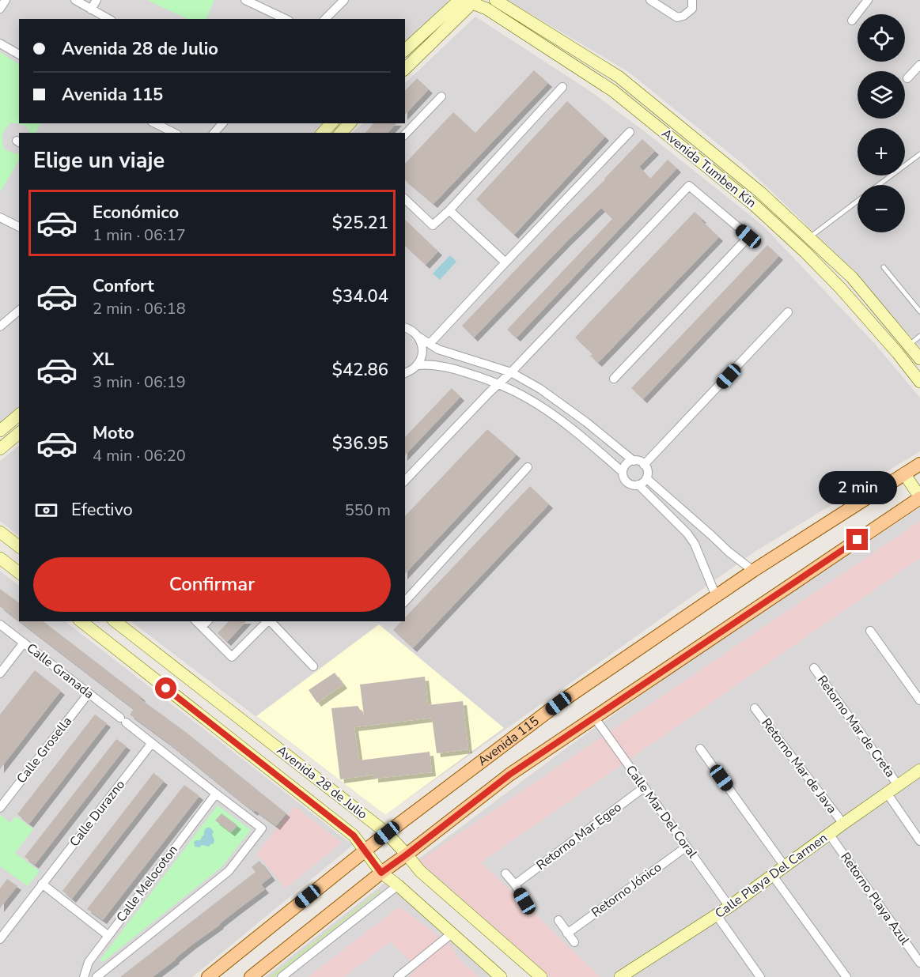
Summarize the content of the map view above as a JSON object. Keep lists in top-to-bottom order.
{
  "streets": {
    "main road": ["Avenida 115"],
    "street": [
      "Avenida Tumben Kin",
      "Calle Granada",
      "Retorno Mar de Creta",
      "Calle Grosella",
      "Retorno Mar de Java",
      "Avenida 28 de Julio",
      "Calle Mar Del Coral",
      "Calle Durazno",
      "Retorno Mar Egeo",
      "Calle Playa Del Carmen",
      "Calle Melocoton",
      "Retorno Jónico",
      "Retorno Playa Azul"
    ]
  },
  "crossings": [
    ["Calle Granada", "Calle Grosella"],
    ["Calle Granada", "Calle Durazno"],
    ["Retorno Mar de Creta", "Calle Playa Del Carmen"],
    ["Avenida 115", "Avenida 28 de Julio"],
    ["Retorno Mar de Java", "Calle Playa Del Carmen"],
    ["Calle Mar Del Coral", "Retorno Mar Egeo"],
    ["Calle Mar Del Coral", "Calle Playa Del Carmen"],
    ["Calle Mar Del Coral", "Retorno Jónico"],
    ["Calle Playa Del Carmen", "Retorno Playa Azul"]
  ],
  "page": {
    "map_buttons": ["+", "−"],
    "banner": ["Avenida 28 de Julio", "Avenida 115"],
    "heading": "Elige un viaje",
    "list": [
      {
        "name": "Económico",
        "note": "1 min · 06:17",
        "value": "$25.21"
      },
      {
        "name": "Confort",
        "note": "2 min · 06:18",
        "value": "$34.04"
      },
      {
        "name": "XL",
        "note": "3 min · 06:19",
        "value": "$42.86"
      },
      {
        "name": "Moto",
        "note": "4 min · 06:20",
        "value": "$36.95"
      }
    ],
    "bubble": "2 min",
    "pay": ["Efectivo", "550 m"],
    "buttons": "Confirmar"
  }
}
